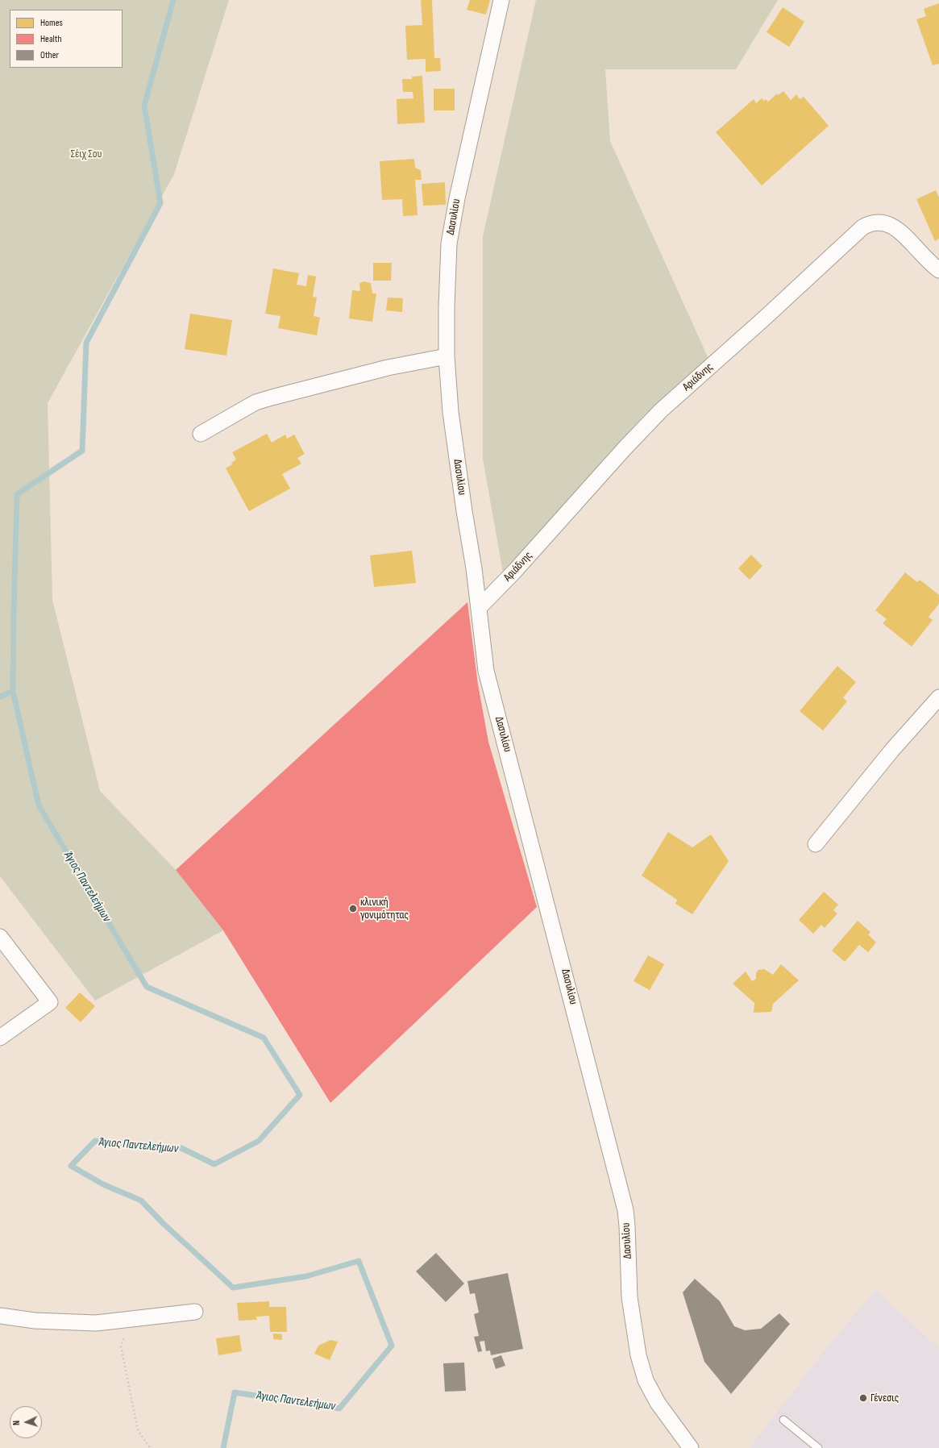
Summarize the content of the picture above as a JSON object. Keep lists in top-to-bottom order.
{
  "streets": {
    "street": ["Δασυλίου", "Αριάδνης"]
  },
  "crossings": [
    ["Δασυλίου", "Αριάδνης"]
  ],
  "water": ["Άγιος Παντελεήμων"],
  "parks": ["Σέιχ Σου"],
  "places": ["κλινική γονιμότητας", "Γένεσις"],
  "legend": ["Homes", "Health", "Other"],
  "north": "left"
}
